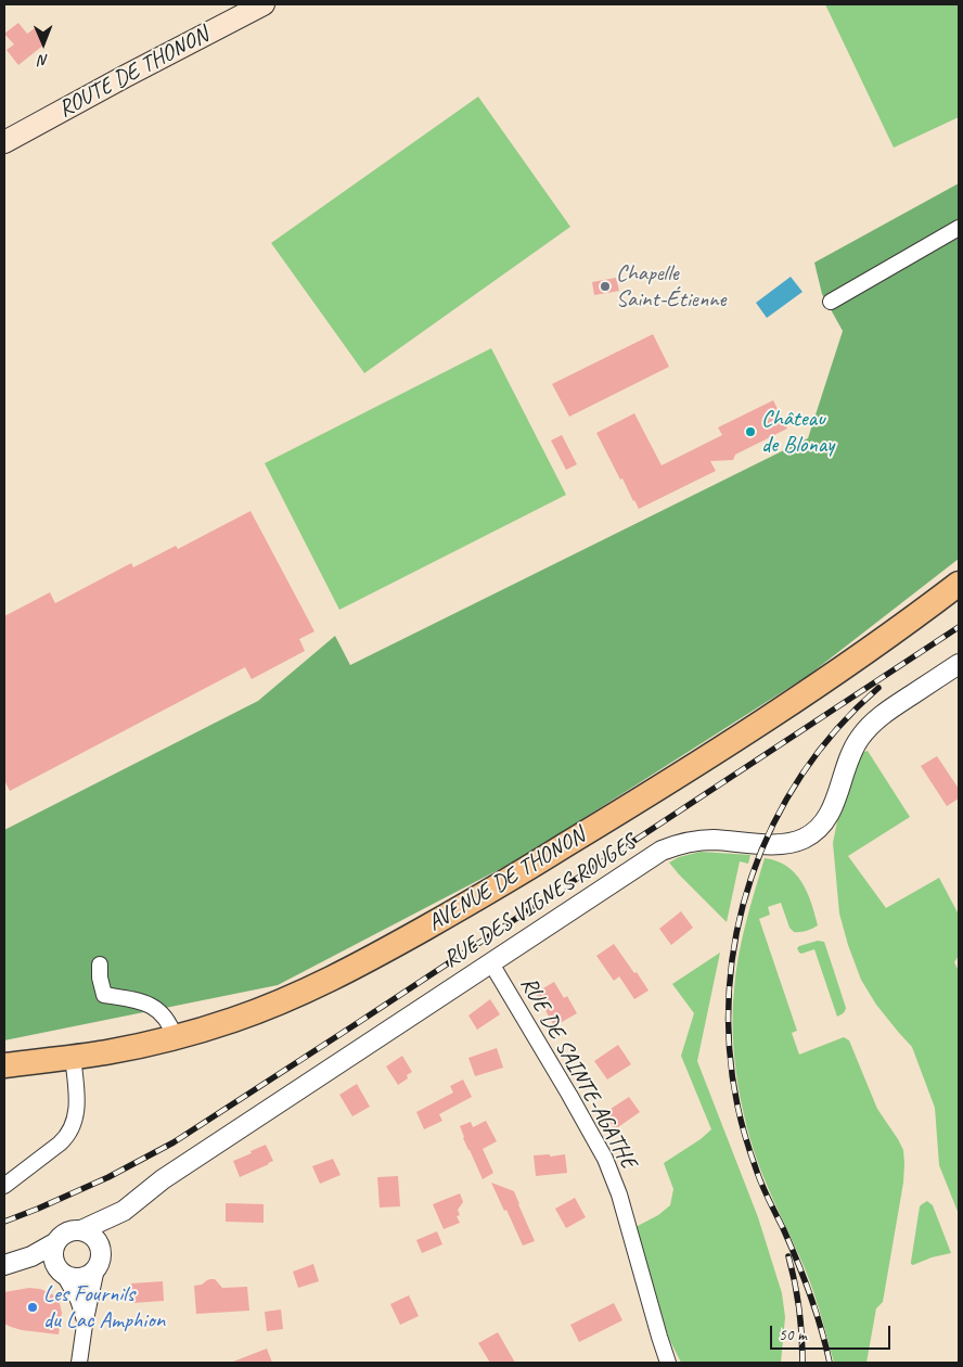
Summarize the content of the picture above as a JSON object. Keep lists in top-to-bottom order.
{
  "streets": {
    "main road": ["ROUTE DE THONON", "AVENUE DE THONON"],
    "street": ["RUE DES VIGNES ROUGES", "RUE DE SAINTE-AGATHE"]
  },
  "crossings": [
    ["RUE DES VIGNES ROUGES", "RUE DE SAINTE-AGATHE"]
  ],
  "places": ["Chapelle Saint-Étienne", "Château de Blonay", "Les Fournils du Lac Amphion"],
  "scale_bar": "50 m",
  "north": "bottom"
}
